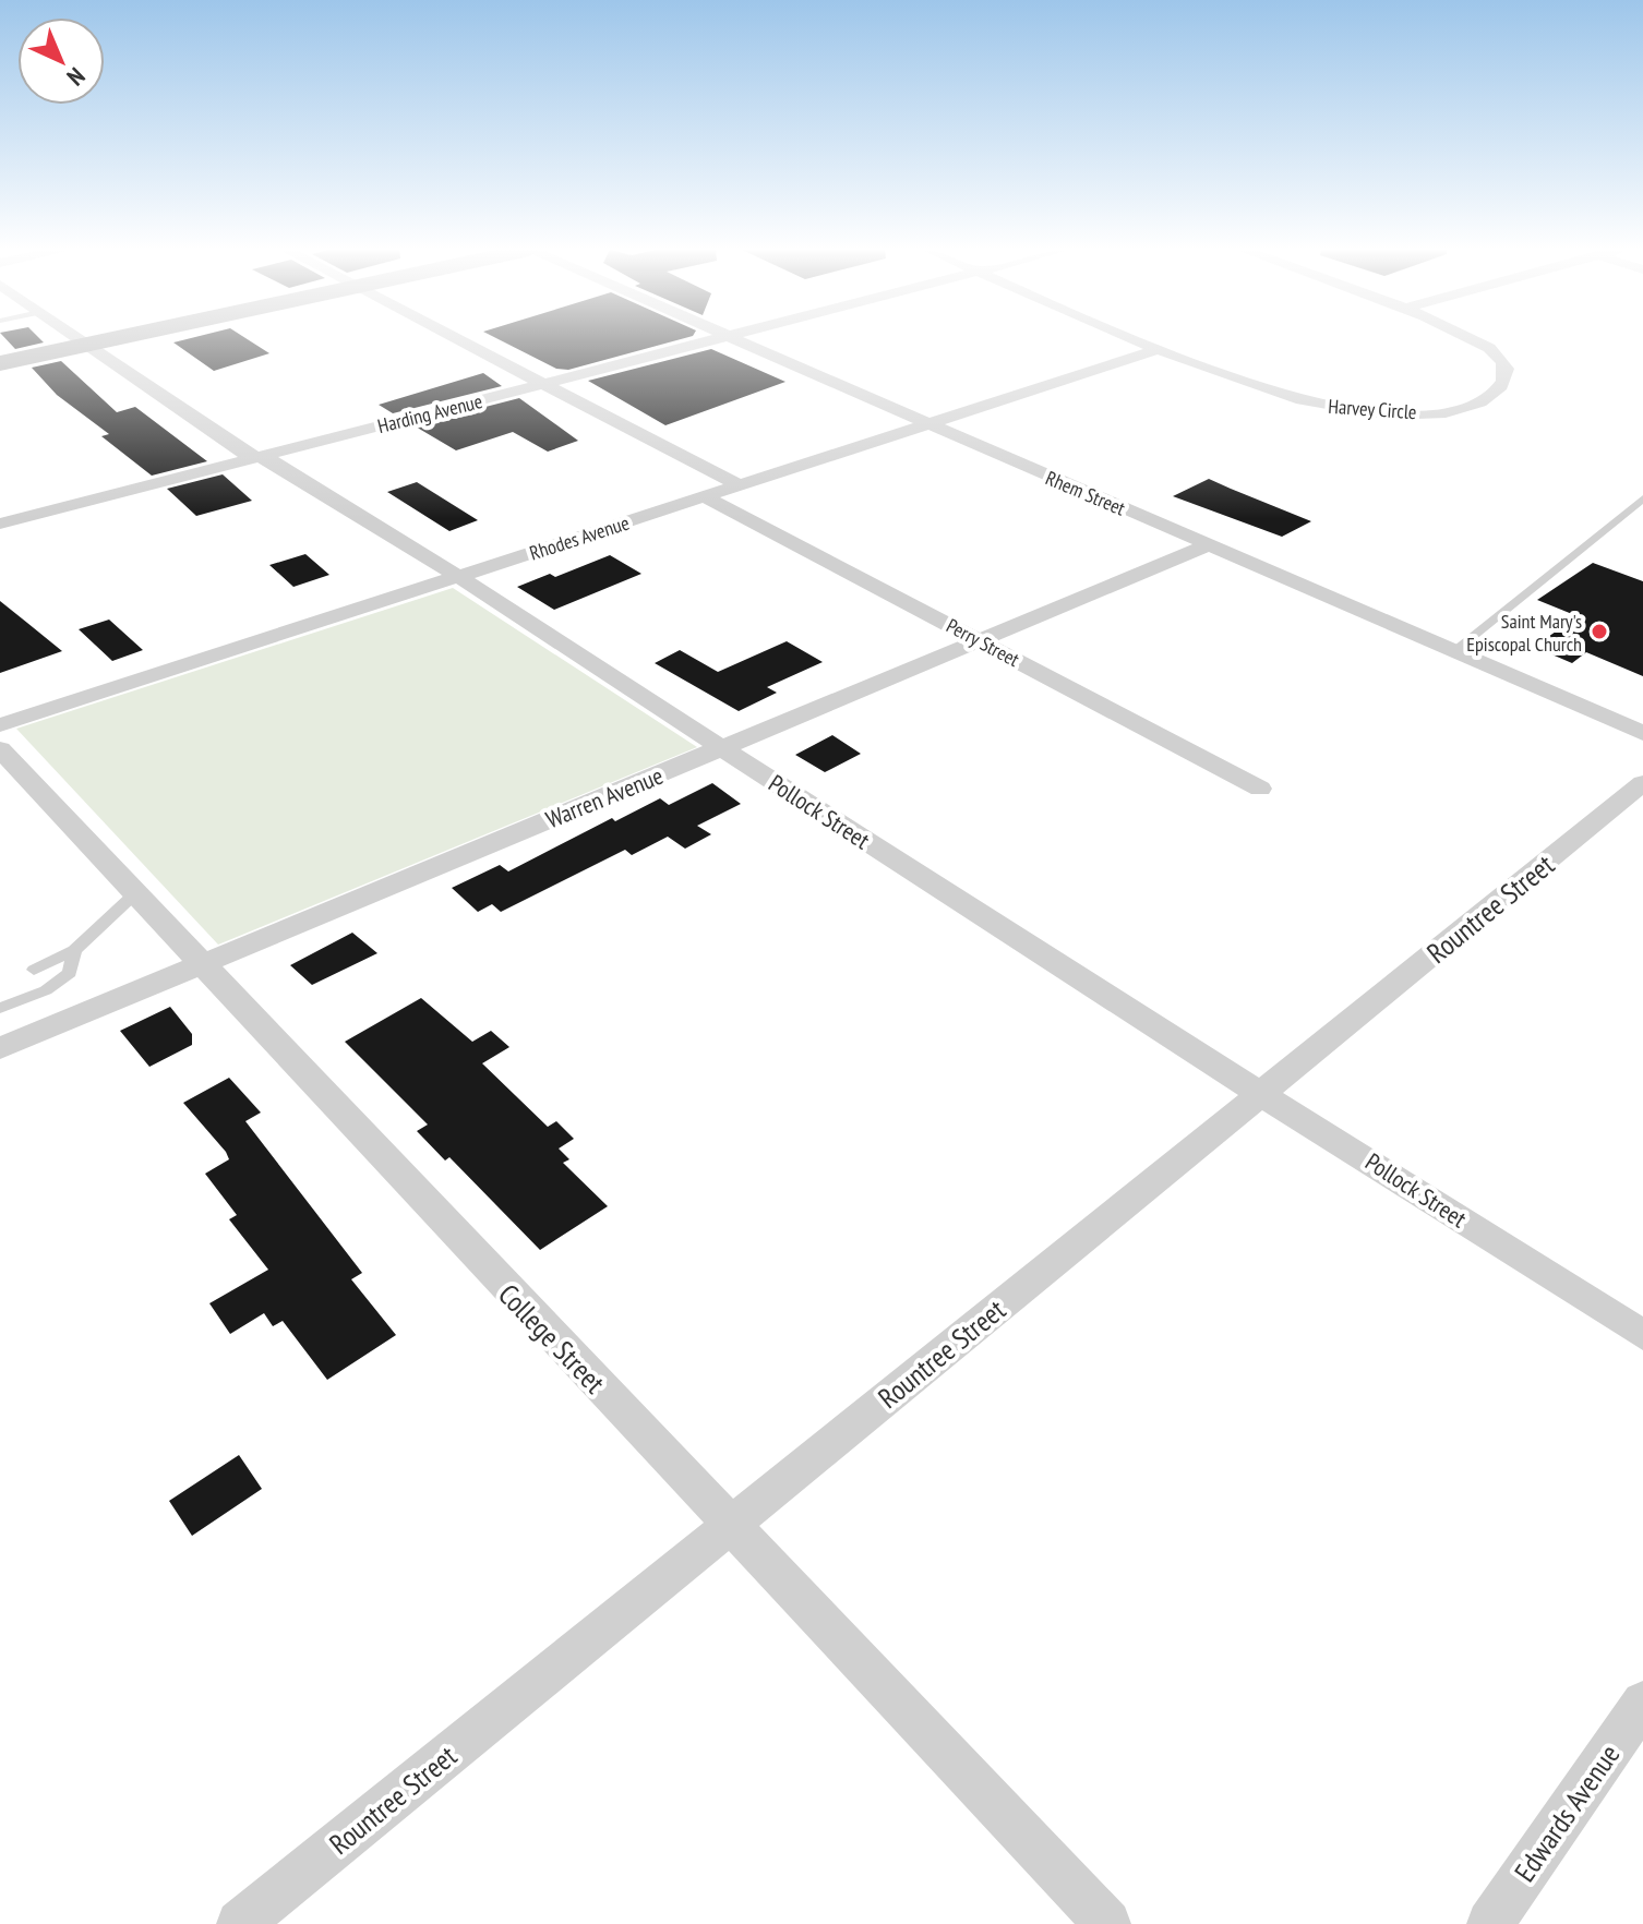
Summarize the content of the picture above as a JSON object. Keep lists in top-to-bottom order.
{
  "streets": {
    "street": [
      "Harvey Circle",
      "Harding Avenue",
      "Rhem Street",
      "Rhodes Avenue",
      "Perry Street",
      "Warren Avenue",
      "Pollock Street",
      "Rountree Street",
      "College Street",
      "Edwards Avenue"
    ]
  },
  "crossings": [
    ["Harvey Circle", "Rhodes Avenue"],
    ["Harding Avenue", "Pollock Street"],
    ["Rhem Street", "Rhodes Avenue"],
    ["Rhem Street", "Warren Avenue"],
    ["Rhodes Avenue", "Perry Street"],
    ["Rhodes Avenue", "Pollock Street"],
    ["Perry Street", "Warren Avenue"],
    ["Warren Avenue", "Pollock Street"],
    ["Warren Avenue", "College Street"],
    ["Pollock Street", "Rountree Street"],
    ["Rountree Street", "College Street"]
  ],
  "places": ["Saint Mary's Episcopal Church"],
  "north": "bottom right"
}
